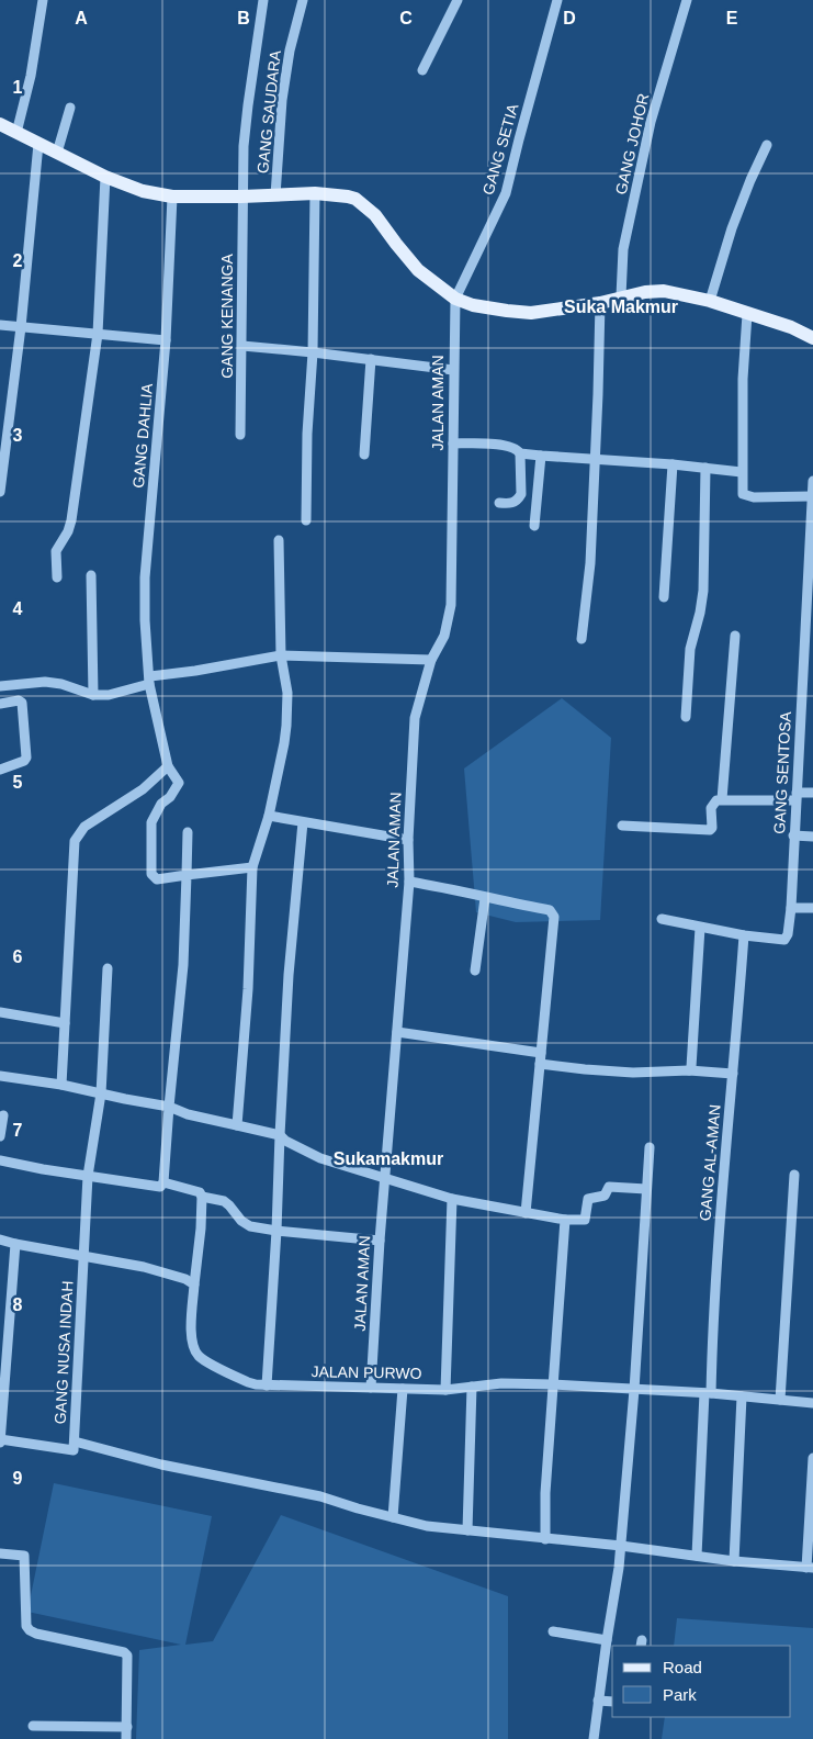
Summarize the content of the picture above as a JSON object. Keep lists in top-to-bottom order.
{
  "streets": {
    "street": [
      "GANG SAUDARA",
      "GANG JOHOR",
      "GANG SETIA",
      "GANG KENANGA",
      "JALAN AMAN",
      "GANG DAHLIA",
      "GANG SENTOSA",
      "GANG AL-AMAN",
      "GANG NUSA INDAH",
      "JALAN PURWO"
    ]
  },
  "crossings": [
    ["GANG SETIA", "JALAN AMAN"],
    ["JALAN AMAN", "JALAN PURWO"],
    ["GANG SENTOSA", "GANG AL-AMAN"],
    ["GANG AL-AMAN", "JALAN PURWO"]
  ],
  "districts": ["Suka Makmur", "Sukamakmur"],
  "legend": ["Road", "Park"],
  "grid": {
    "columns": [
      "A",
      "B",
      "C",
      "D",
      "E"
    ],
    "rows": [
      "1",
      "2",
      "3",
      "4",
      "5",
      "6",
      "7",
      "8",
      "9"
    ]
  }
}
